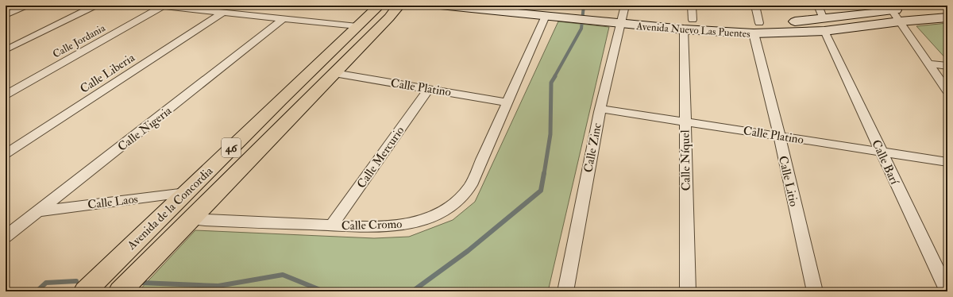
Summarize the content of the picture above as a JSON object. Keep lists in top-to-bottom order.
{
  "streets": {
    "main road": ["46", "Avenida de la Concordia"],
    "street": [
      "Avenida Nuevo Las Puentes",
      "Calle Jordania",
      "Calle Liberia",
      "Calle Platino",
      "Calle Nigeria",
      "Calle Zinc",
      "Calle Mercurio",
      "Calle Níquel",
      "Calle Barí",
      "Calle Litio",
      "Calle Laos",
      "Calle Cromo"
    ]
  },
  "crossings": [
    ["Avenida Nuevo Las Puentes", "Calle Zinc"],
    ["Avenida Nuevo Las Puentes", "Calle Níquel"],
    ["Avenida Nuevo Las Puentes", "Calle Barí"],
    ["Avenida Nuevo Las Puentes", "Calle Litio"],
    ["Avenida Nuevo Las Puentes", "Calle Cromo"],
    ["Calle Platino", "Calle Zinc"],
    ["Calle Platino", "Calle Mercurio"],
    ["Calle Platino", "Calle Níquel"],
    ["Calle Platino", "Calle Barí"],
    ["Calle Platino", "Calle Litio"],
    ["Calle Platino", "Avenida de la Concordia"],
    ["Calle Platino", "Calle Cromo"],
    ["Calle Nigeria", "Calle Laos"],
    ["Calle Mercurio", "Calle Cromo"],
    ["Calle Laos", "Avenida de la Concordia"],
    ["Avenida de la Concordia", "Calle Cromo"]
  ]
}
